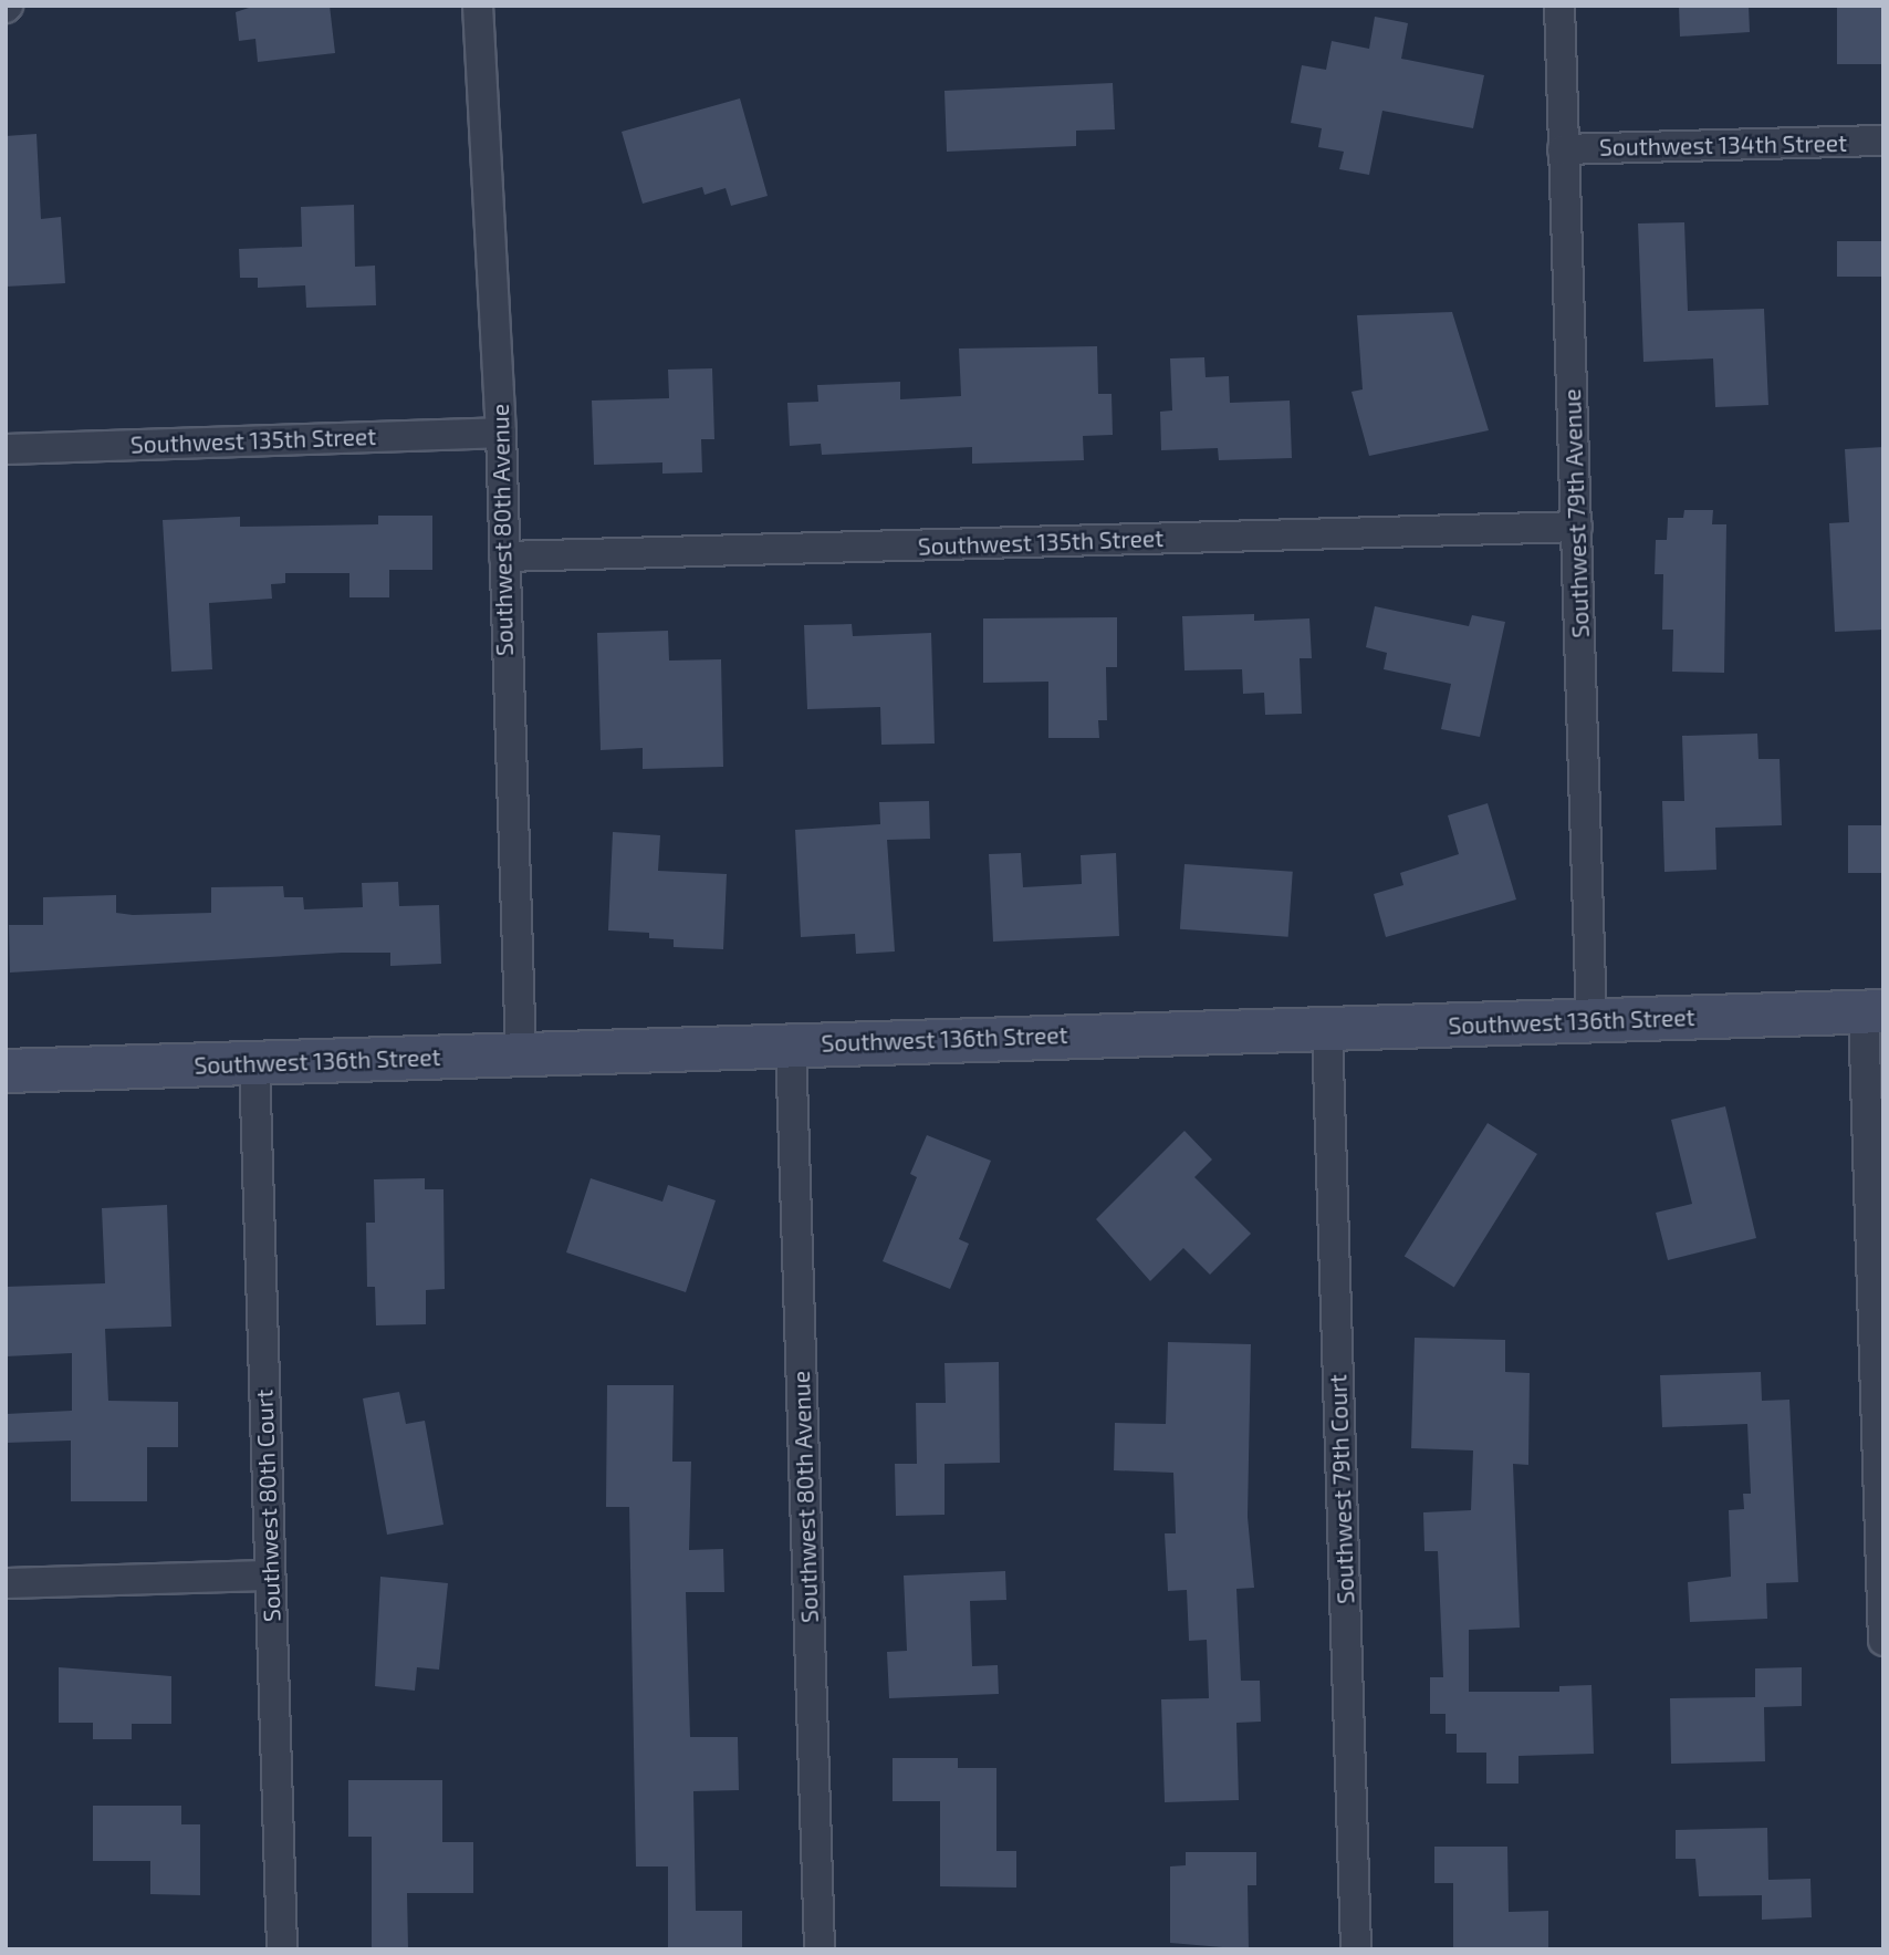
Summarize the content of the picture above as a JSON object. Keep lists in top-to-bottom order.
{
  "streets": {
    "street": [
      "Southwest 134th Street",
      "Southwest 135th Street",
      "Southwest 79th Avenue",
      "Southwest 80th Avenue",
      "Southwest 136th Street",
      "Southwest 79th Court",
      "Southwest 80th Court"
    ]
  },
  "crossings": [
    ["Southwest 134th Street", "Southwest 79th Avenue"],
    ["Southwest 135th Street", "Southwest 79th Avenue"],
    ["Southwest 135th Street", "Southwest 80th Avenue"],
    ["Southwest 79th Avenue", "Southwest 136th Street"],
    ["Southwest 80th Avenue", "Southwest 136th Street"],
    ["Southwest 136th Street", "Southwest 79th Court"],
    ["Southwest 136th Street", "Southwest 80th Court"]
  ]
}
